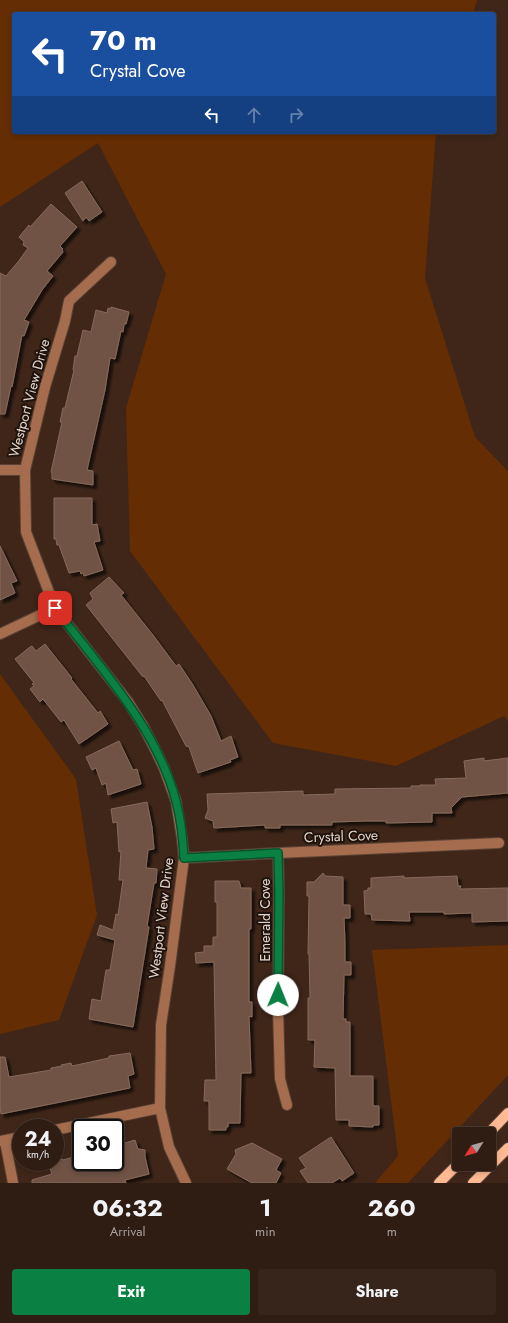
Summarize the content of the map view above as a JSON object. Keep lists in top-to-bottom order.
{
  "streets": {
    "street": ["Westport View Drive", "Crystal Cove", "Emerald Cove"]
  },
  "crossings": [
    ["Westport View Drive", "Crystal Cove"],
    ["Crystal Cove", "Emerald Cove"]
  ],
  "north": "bottom left",
  "page": {
    "turn": ["70 m", "Crystal Cove"],
    "speed": "24 km/h",
    "limit": "30",
    "eta": [
      "06:32",
      "Arrival",
      "1",
      "min",
      "260",
      "m"
    ],
    "buttons": ["Exit", "Share"]
  }
}
